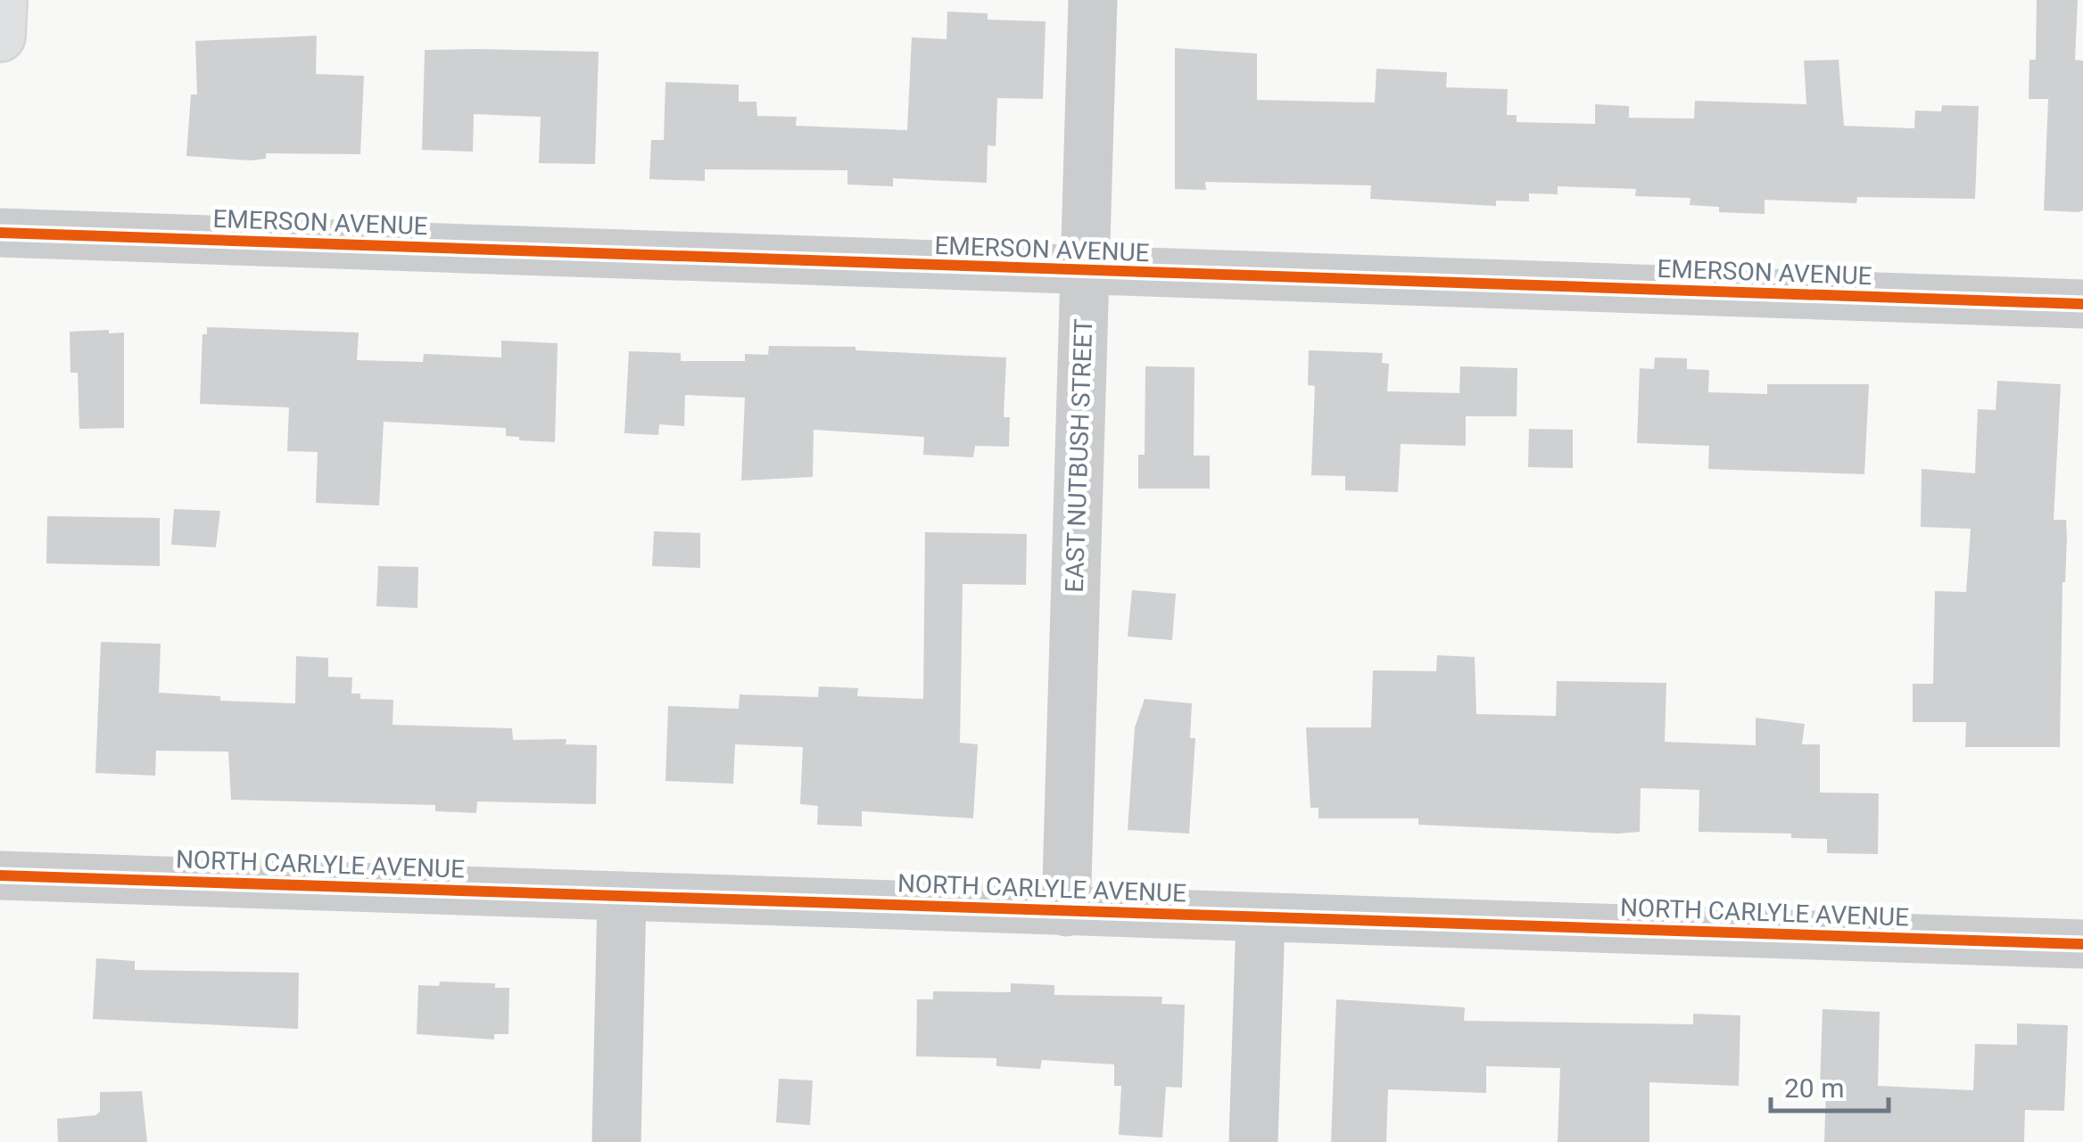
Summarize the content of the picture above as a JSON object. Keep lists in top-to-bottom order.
{
  "streets": {
    "street": ["EMERSON AVENUE", "EAST NUTBUSH STREET", "NORTH CARLYLE AVENUE"]
  },
  "crossings": [
    ["EMERSON AVENUE", "EAST NUTBUSH STREET"],
    ["EAST NUTBUSH STREET", "NORTH CARLYLE AVENUE"]
  ],
  "scale_bar": "20 m"
}
